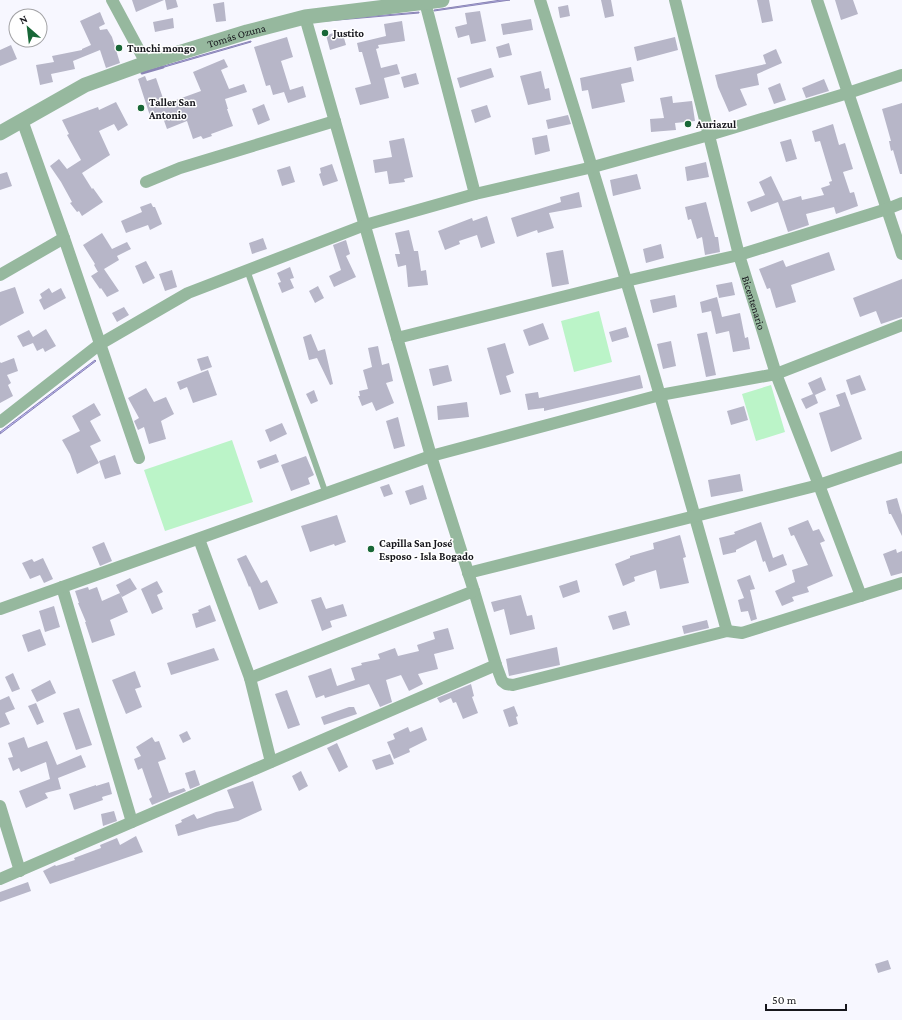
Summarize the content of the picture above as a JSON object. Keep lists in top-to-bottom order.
{
  "streets": {
    "street": ["Tomás Ozuna", "Bicentenario"]
  },
  "places": [
    "Justito",
    "Tunchi mongo",
    "Taller San Antonio",
    "Auriazul",
    "Capilla San José Esposo - Isla Bogado"
  ],
  "scale_bar": "50 m",
  "north": "top left"
}
